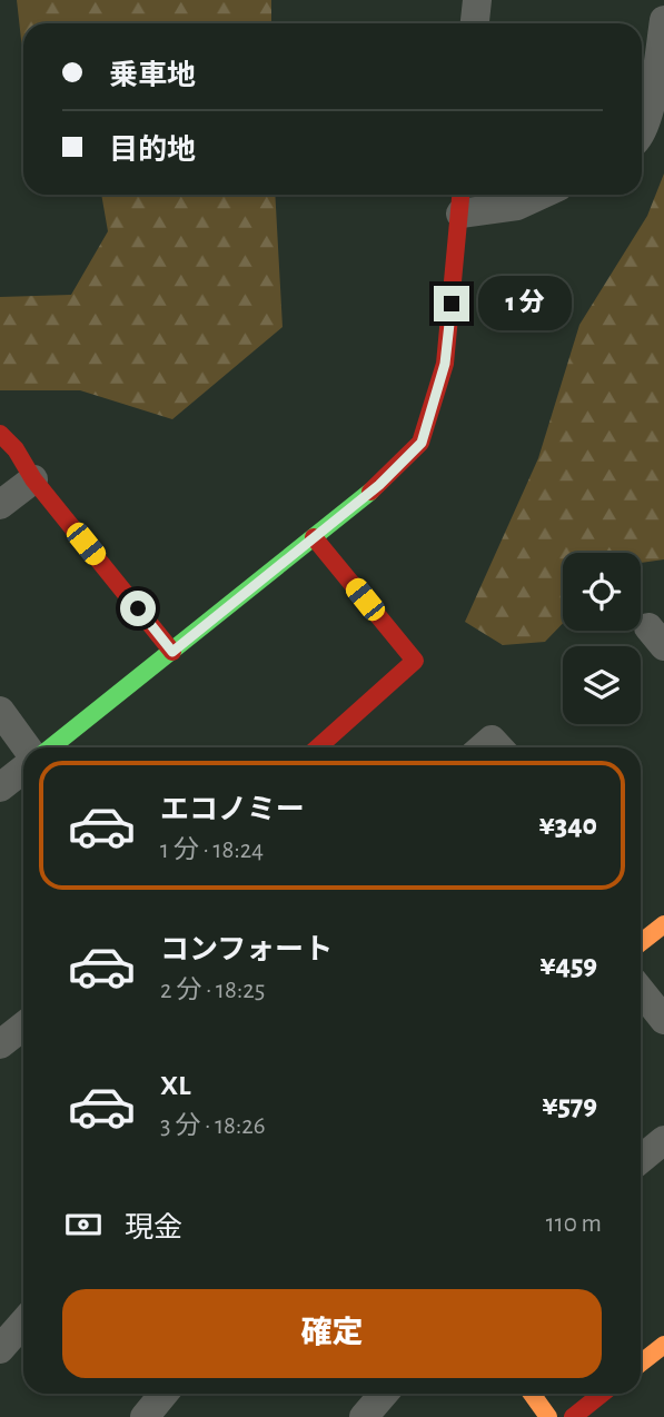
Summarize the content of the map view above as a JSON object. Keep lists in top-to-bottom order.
{
  "page": {
    "banner": ["乗車地", "目的地"],
    "bubble": "1 分",
    "list": [
      {
        "name": "エコノミー",
        "note": "1 分 · 18:24",
        "value": "¥340"
      },
      {
        "name": "コンフォート",
        "note": "2 分 · 18:25",
        "value": "¥459"
      },
      {
        "name": "XL",
        "note": "3 分 · 18:26",
        "value": "¥579"
      }
    ],
    "pay": ["現金", "110 m"],
    "buttons": "確定"
  }
}
